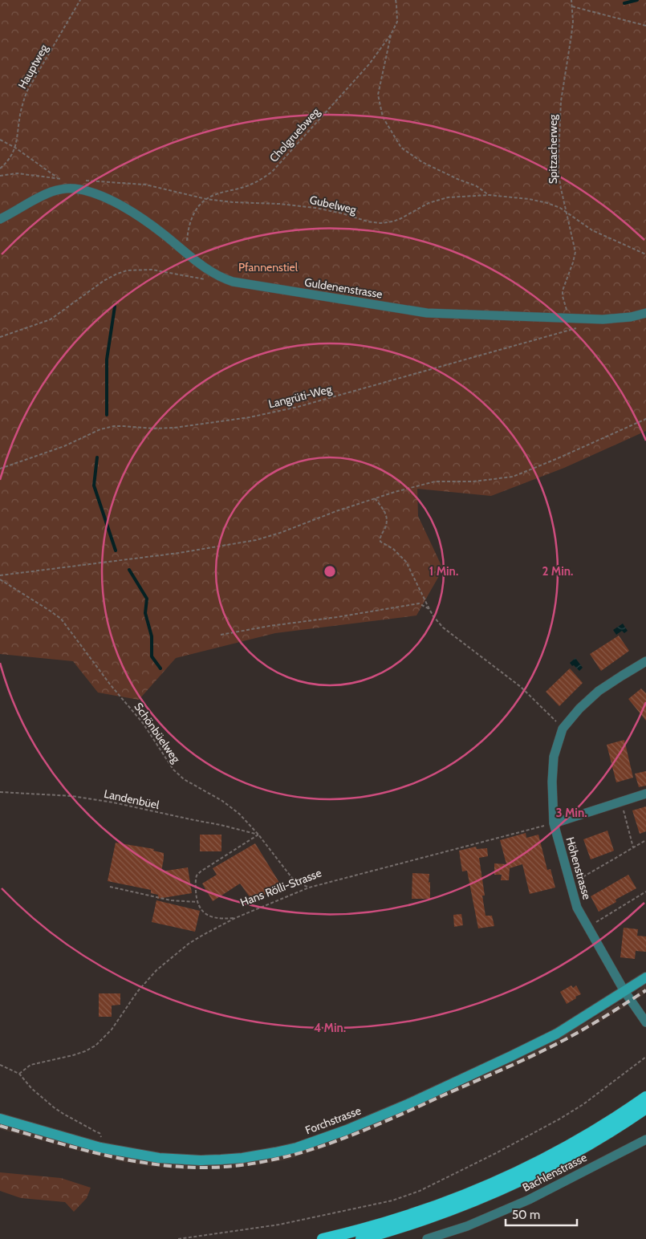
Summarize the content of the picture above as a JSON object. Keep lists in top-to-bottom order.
{
  "streets": {
    "main road": ["Forchstrasse"],
    "street": ["Guldenenstrasse", "Höhenstrasse", "Bachlenstrasse"],
    "path": [
      "Hauptweg",
      "Cholgruebweg",
      "Spitzacherweg",
      "Gubelweg",
      "Langrüti-Weg",
      "Schönbüelweg",
      "Landenbüel",
      "Hans Rölli-Strasse"
    ]
  },
  "crossings": [
    ["Cholgruebweg", "Gubelweg"],
    ["Spitzacherweg", "Gubelweg"],
    ["Spitzacherweg", "Guldenenstrasse"],
    ["Schönbüelweg", "Landenbüel"],
    ["Schönbüelweg", "Hans Rölli-Strasse"],
    ["Höhenstrasse", "Hans Rölli-Strasse"],
    ["Höhenstrasse", "Forchstrasse"]
  ],
  "parks": ["Pfannenstiel"],
  "scale_bar": "50 m",
  "rings": [
    "1 Min.",
    "2 Min.",
    "3 Min.",
    "4 Min."
  ]
}
